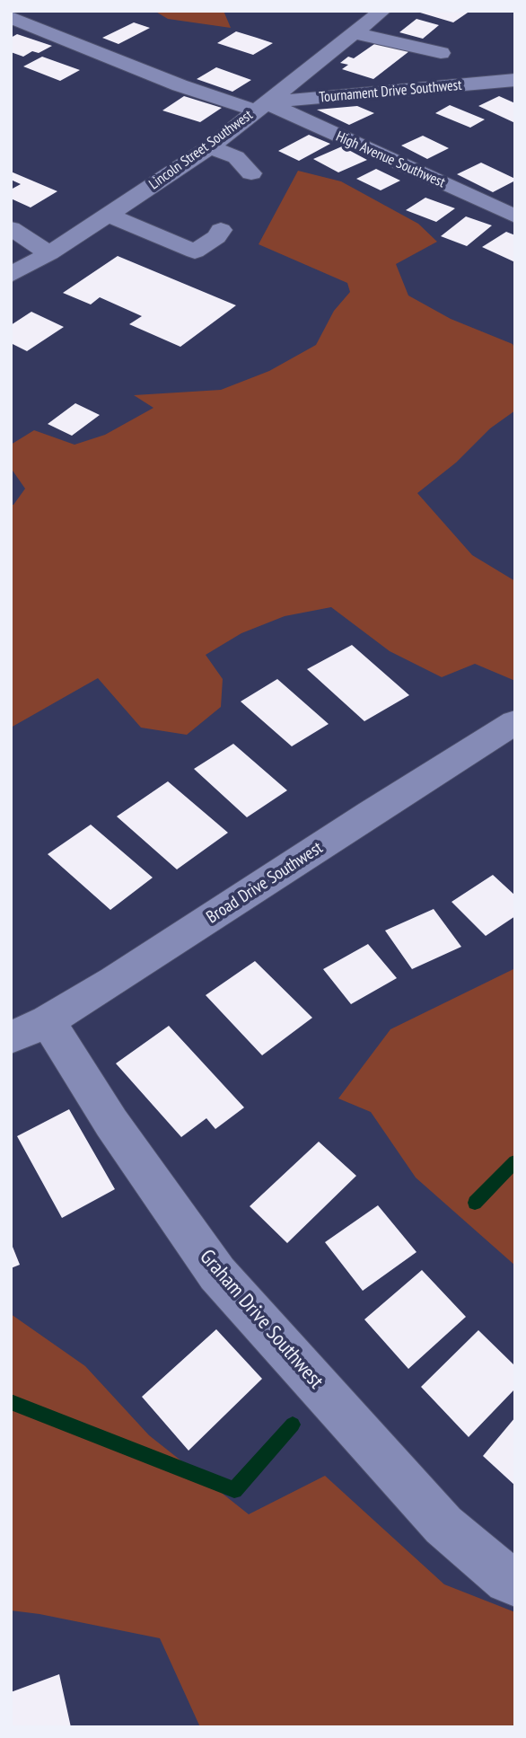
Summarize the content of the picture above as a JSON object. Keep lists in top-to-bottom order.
{
  "streets": {
    "street": [
      "Tournament Drive Southwest",
      "Lincoln Street Southwest",
      "High Avenue Southwest",
      "Broad Drive Southwest",
      "Graham Drive Southwest"
    ]
  },
  "crossings": [
    ["Tournament Drive Southwest", "Lincoln Street Southwest"],
    ["Tournament Drive Southwest", "High Avenue Southwest"],
    ["Lincoln Street Southwest", "High Avenue Southwest"],
    ["Broad Drive Southwest", "Graham Drive Southwest"]
  ]
}
